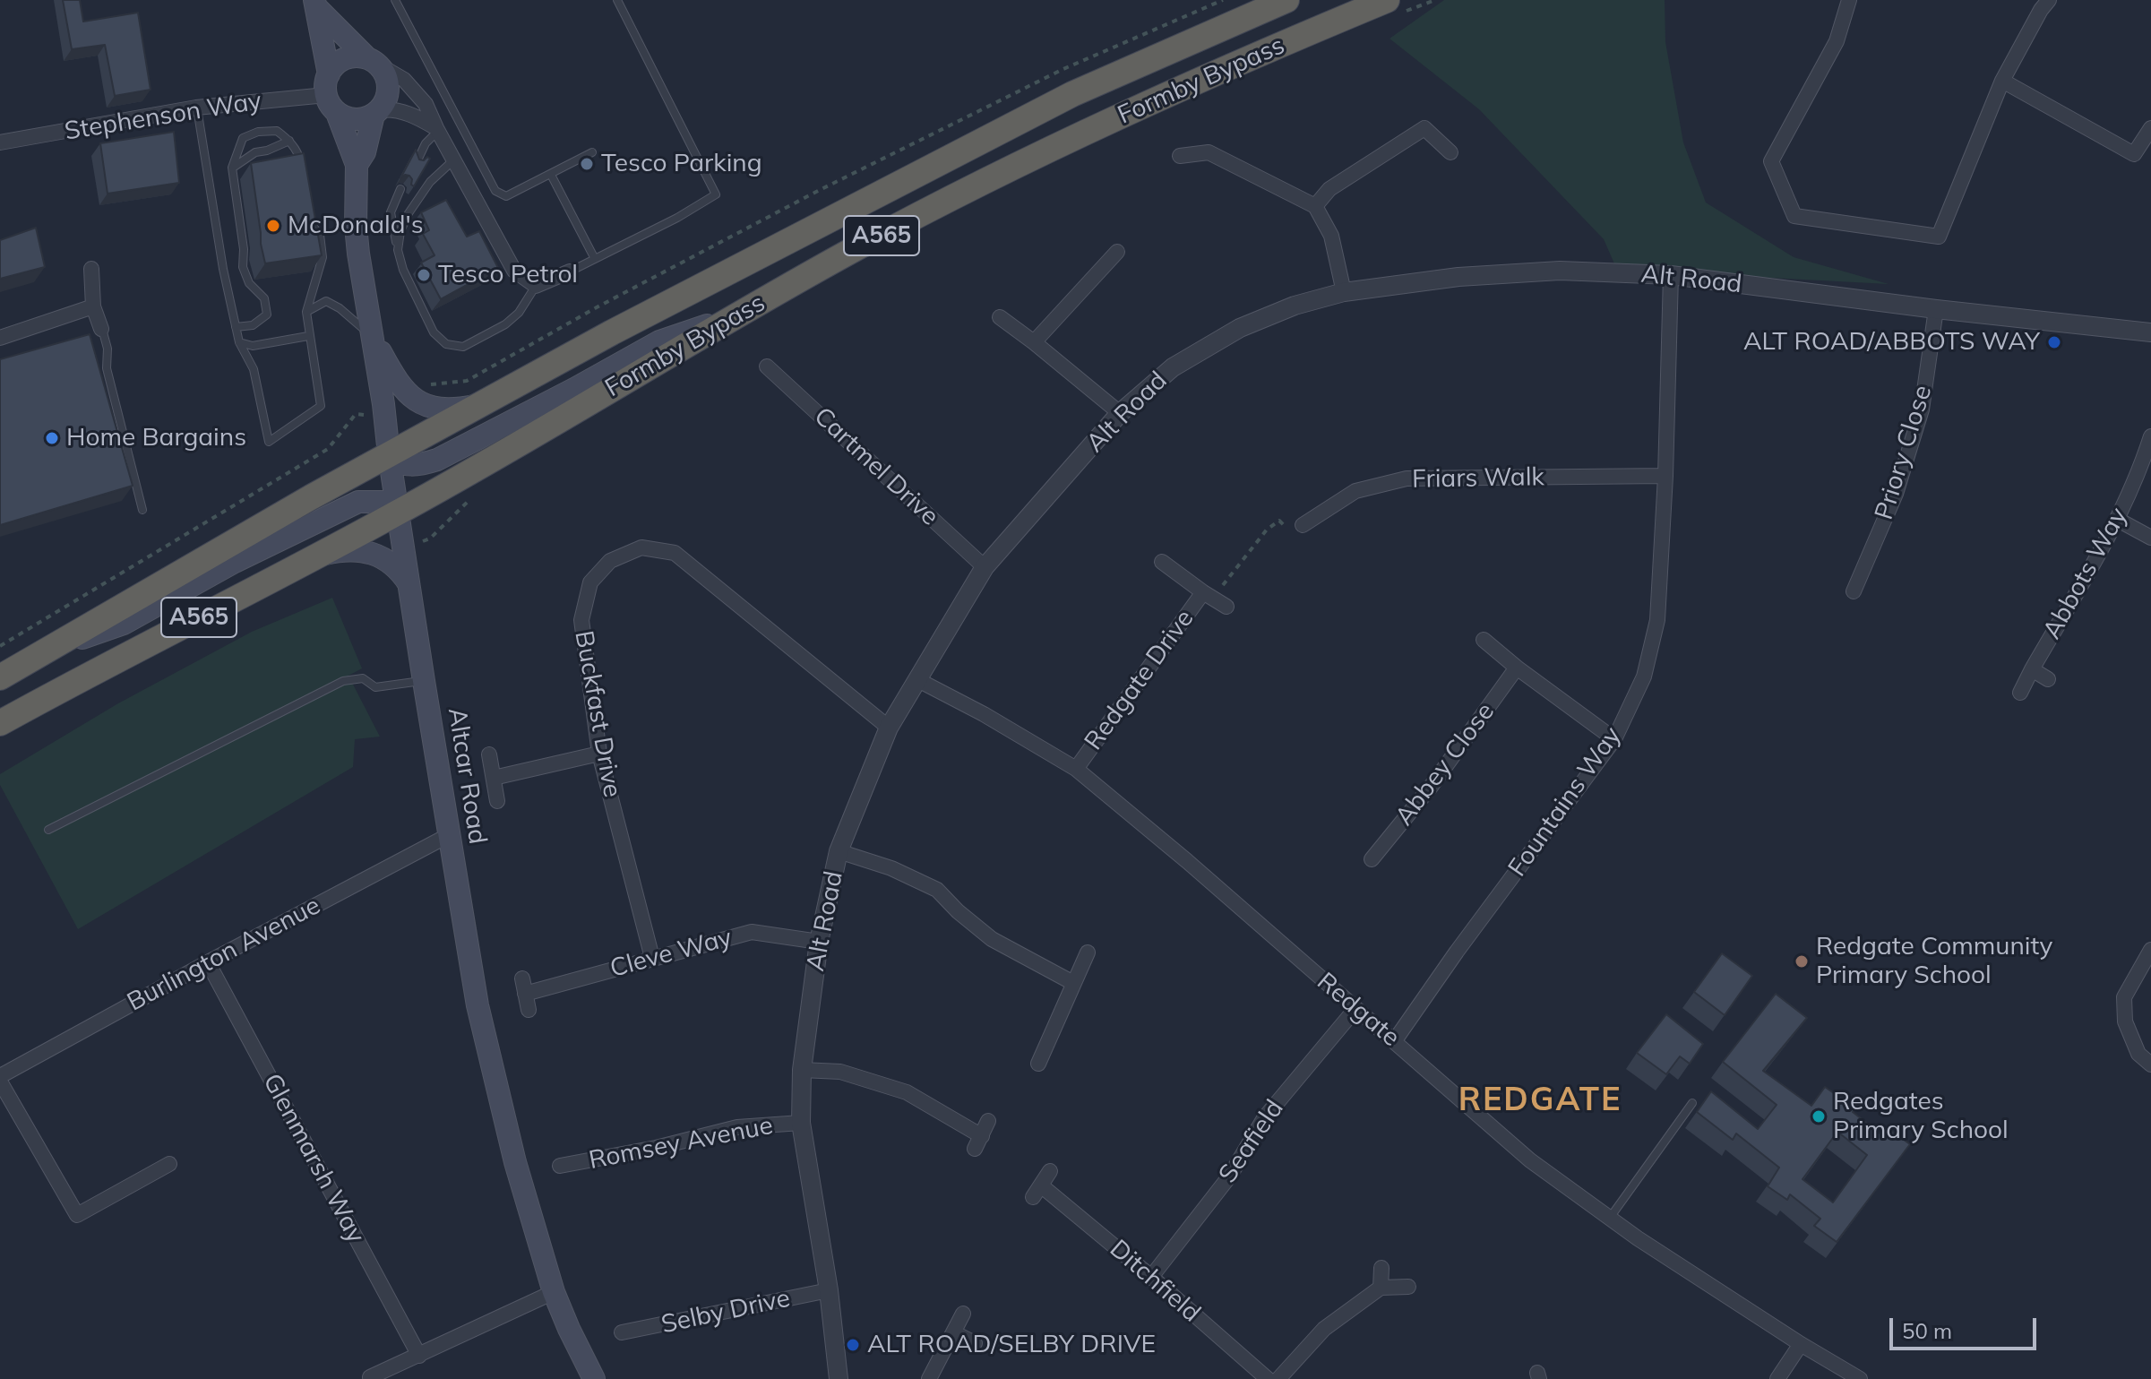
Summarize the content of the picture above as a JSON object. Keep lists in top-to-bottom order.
{
  "streets": {
    "highway": ["Formby Bypass", "A565"],
    "main road": ["Altcar Road"],
    "street": [
      "Stephenson Way",
      "Alt Road",
      "Priory Close",
      "Cartmel Drive",
      "Friars Walk",
      "Abbots Way",
      "Redgate Drive",
      "Buckfast Drive",
      "Abbey Close",
      "Fountains Way",
      "Cleve Way",
      "Burlington Avenue",
      "Redgate",
      "Seafield",
      "Romsey Avenue",
      "Glenmarsh Way",
      "Ditchfield",
      "Selby Drive"
    ]
  },
  "crossings": [
    ["Formby Bypass", "Altcar Road"],
    ["Stephenson Way", "Altcar Road"],
    ["Alt Road", "Priory Close"],
    ["Alt Road", "Cartmel Drive"],
    ["Alt Road", "Buckfast Drive"],
    ["Alt Road", "Fountains Way"],
    ["Alt Road", "Cleve Way"],
    ["Alt Road", "Redgate"],
    ["Alt Road", "Romsey Avenue"],
    ["Alt Road", "Selby Drive"],
    ["Friars Walk", "Fountains Way"],
    ["Redgate Drive", "Redgate"],
    ["Buckfast Drive", "Cleve Way"],
    ["Altcar Road", "Burlington Avenue"],
    ["Fountains Way", "Redgate"],
    ["Burlington Avenue", "Glenmarsh Way"],
    ["Redgate", "Seafield"],
    ["Seafield", "Ditchfield"]
  ],
  "districts": ["REDGATE"],
  "places": [
    "Tesco Parking",
    "McDonald's",
    "Tesco Petrol",
    "ALT ROAD/ABBOTS WAY",
    "Home Bargains",
    "Redgate Community Primary School",
    "Redgates Primary School",
    "ALT ROAD/SELBY DRIVE"
  ],
  "scale_bar": "50 m"
}
